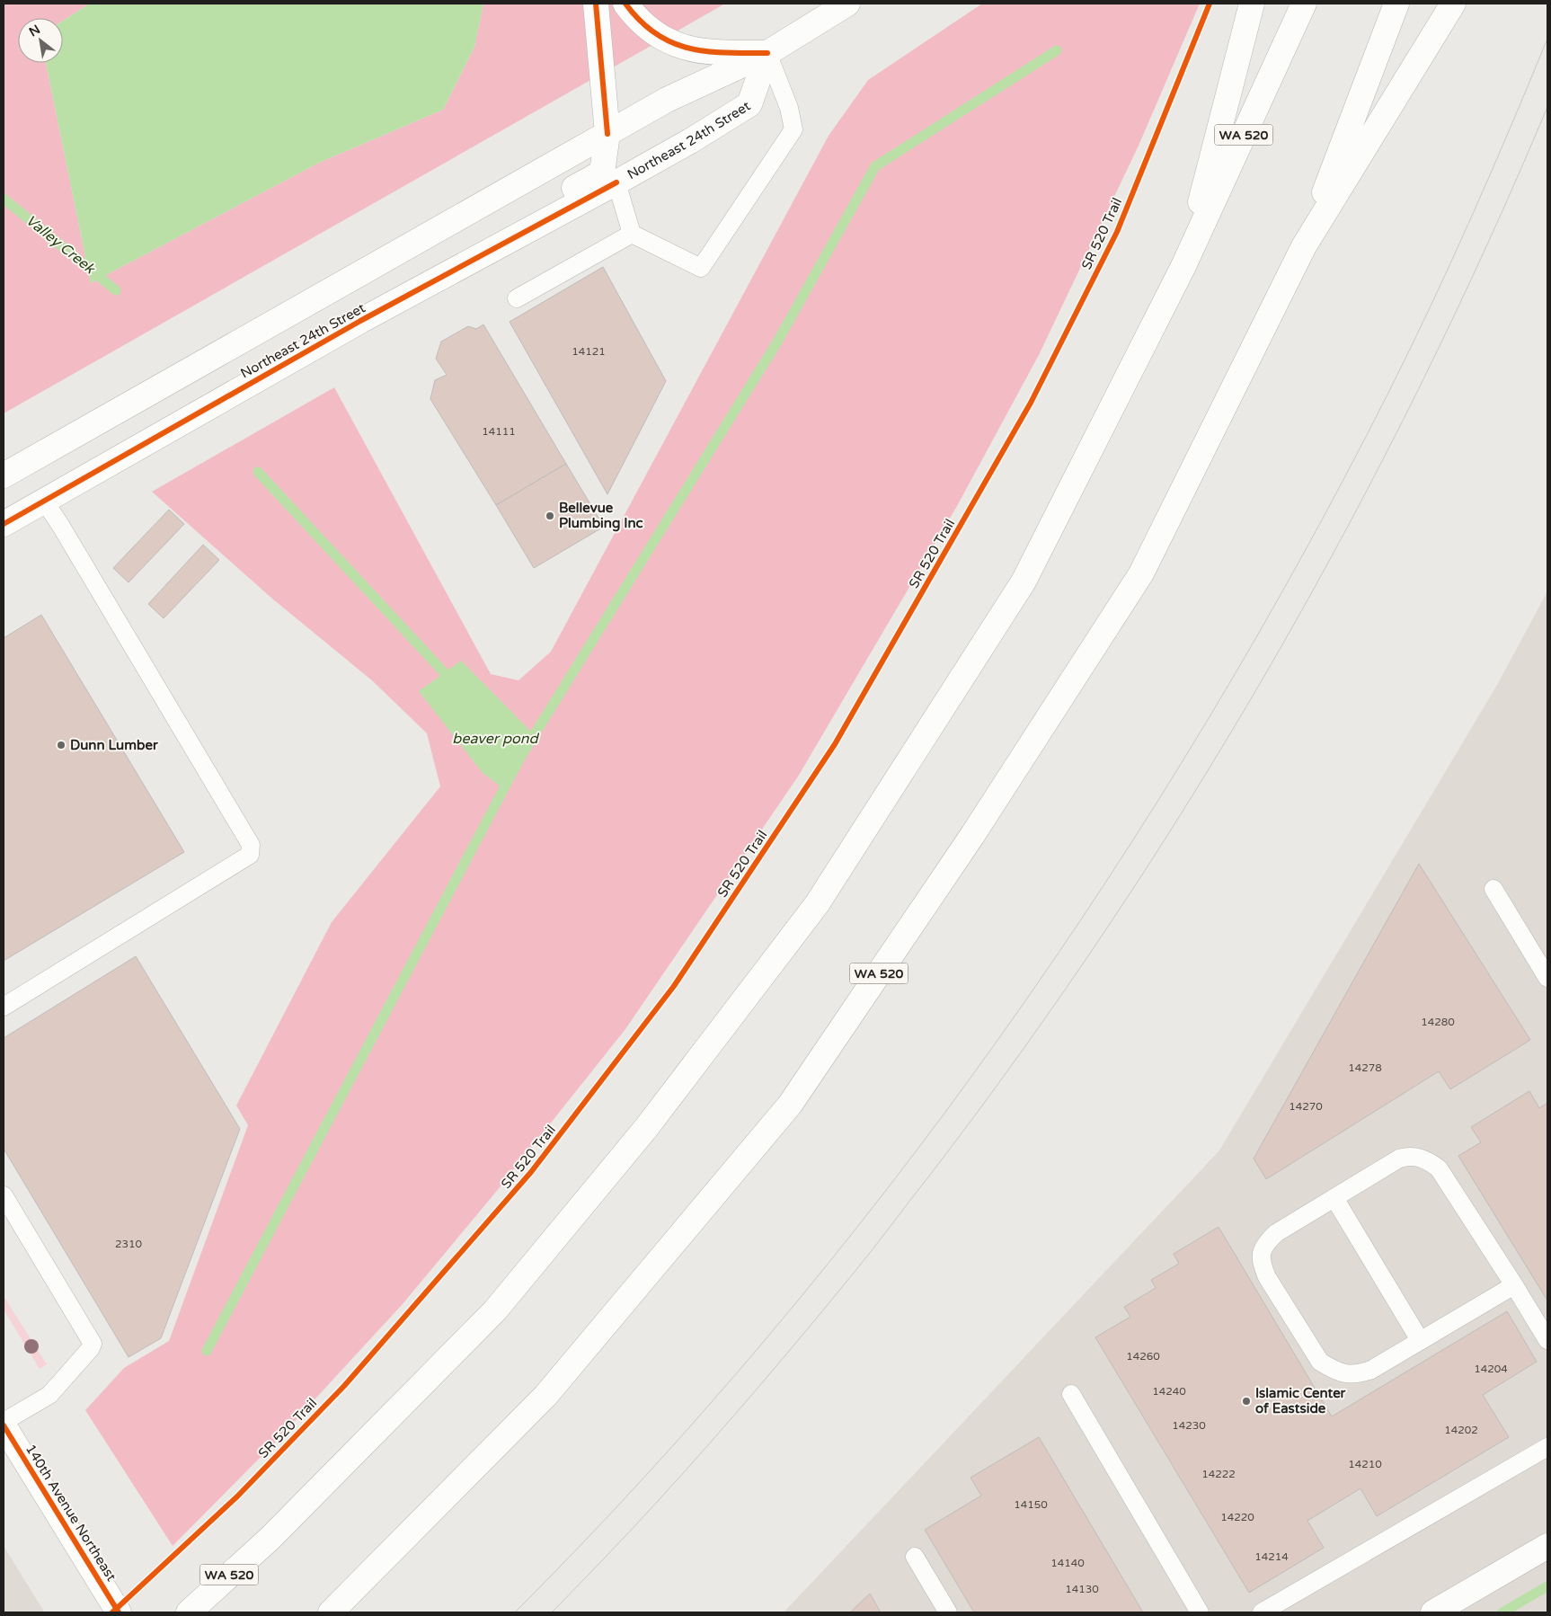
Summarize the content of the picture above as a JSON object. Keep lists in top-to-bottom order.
{
  "streets": {
    "main road": ["WA 520", "Northeast 24th Street", "140th Avenue Northeast"],
    "cycle path": ["SR 520 Trail"]
  },
  "water": ["Valley Creek", "beaver pond"],
  "places": ["Bellevue Plumbing Inc", "Dunn Lumber", "Islamic Center of Eastside"],
  "house_numbers": [
    "14121",
    "14111",
    "14280",
    "14278",
    "14270",
    "2310",
    "14260",
    "14204",
    "14240",
    "14230",
    "14202",
    "14210",
    "14222",
    "14150",
    "14220",
    "14214",
    "14140",
    "14130"
  ],
  "north": "top left"
}
